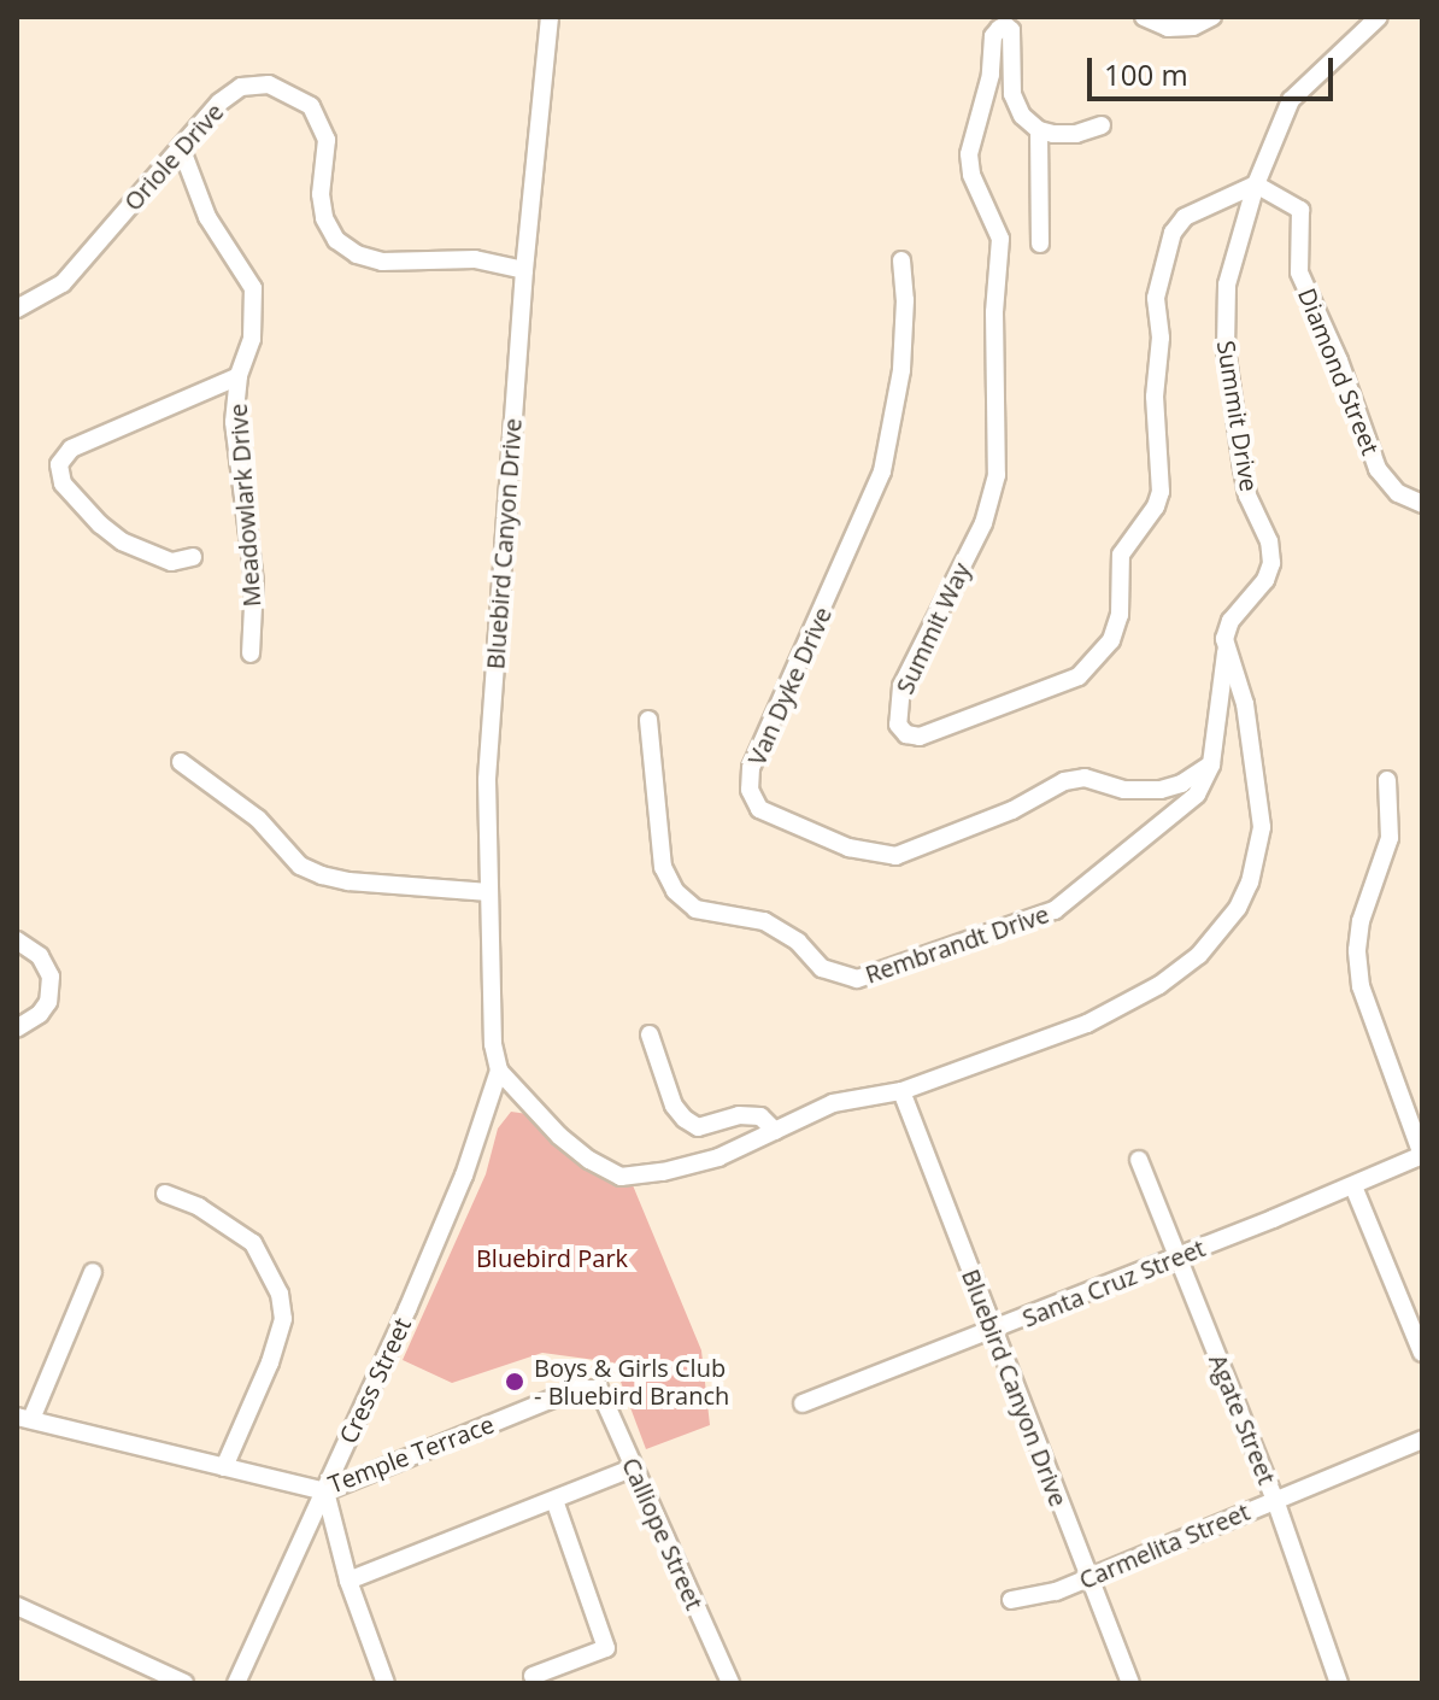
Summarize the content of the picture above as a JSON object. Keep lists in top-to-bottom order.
{
  "streets": {
    "street": [
      "Oriole Drive",
      "Diamond Street",
      "Summit Drive",
      "Meadowlark Drive",
      "Bluebird Canyon Drive",
      "Summit Way",
      "Van Dyke Drive",
      "Rembrandt Drive",
      "Santa Cruz Street",
      "Cress Street",
      "Agate Street",
      "Temple Terrace",
      "Calliope Street",
      "Carmelita Street"
    ]
  },
  "crossings": [
    ["Oriole Drive", "Meadowlark Drive"],
    ["Oriole Drive", "Bluebird Canyon Drive"],
    ["Diamond Street", "Summit Drive"],
    ["Diamond Street", "Summit Way"],
    ["Summit Drive", "Summit Way"],
    ["Summit Drive", "Rembrandt Drive"],
    ["Bluebird Canyon Drive", "Santa Cruz Street"],
    ["Bluebird Canyon Drive", "Cress Street"],
    ["Bluebird Canyon Drive", "Carmelita Street"],
    ["Van Dyke Drive", "Rembrandt Drive"],
    ["Santa Cruz Street", "Agate Street"],
    ["Cress Street", "Temple Terrace"],
    ["Agate Street", "Carmelita Street"],
    ["Temple Terrace", "Calliope Street"]
  ],
  "parks": ["Bluebird Park"],
  "places": ["Boys & Girls Club - Bluebird Branch"],
  "scale_bar": "100 m"
}
